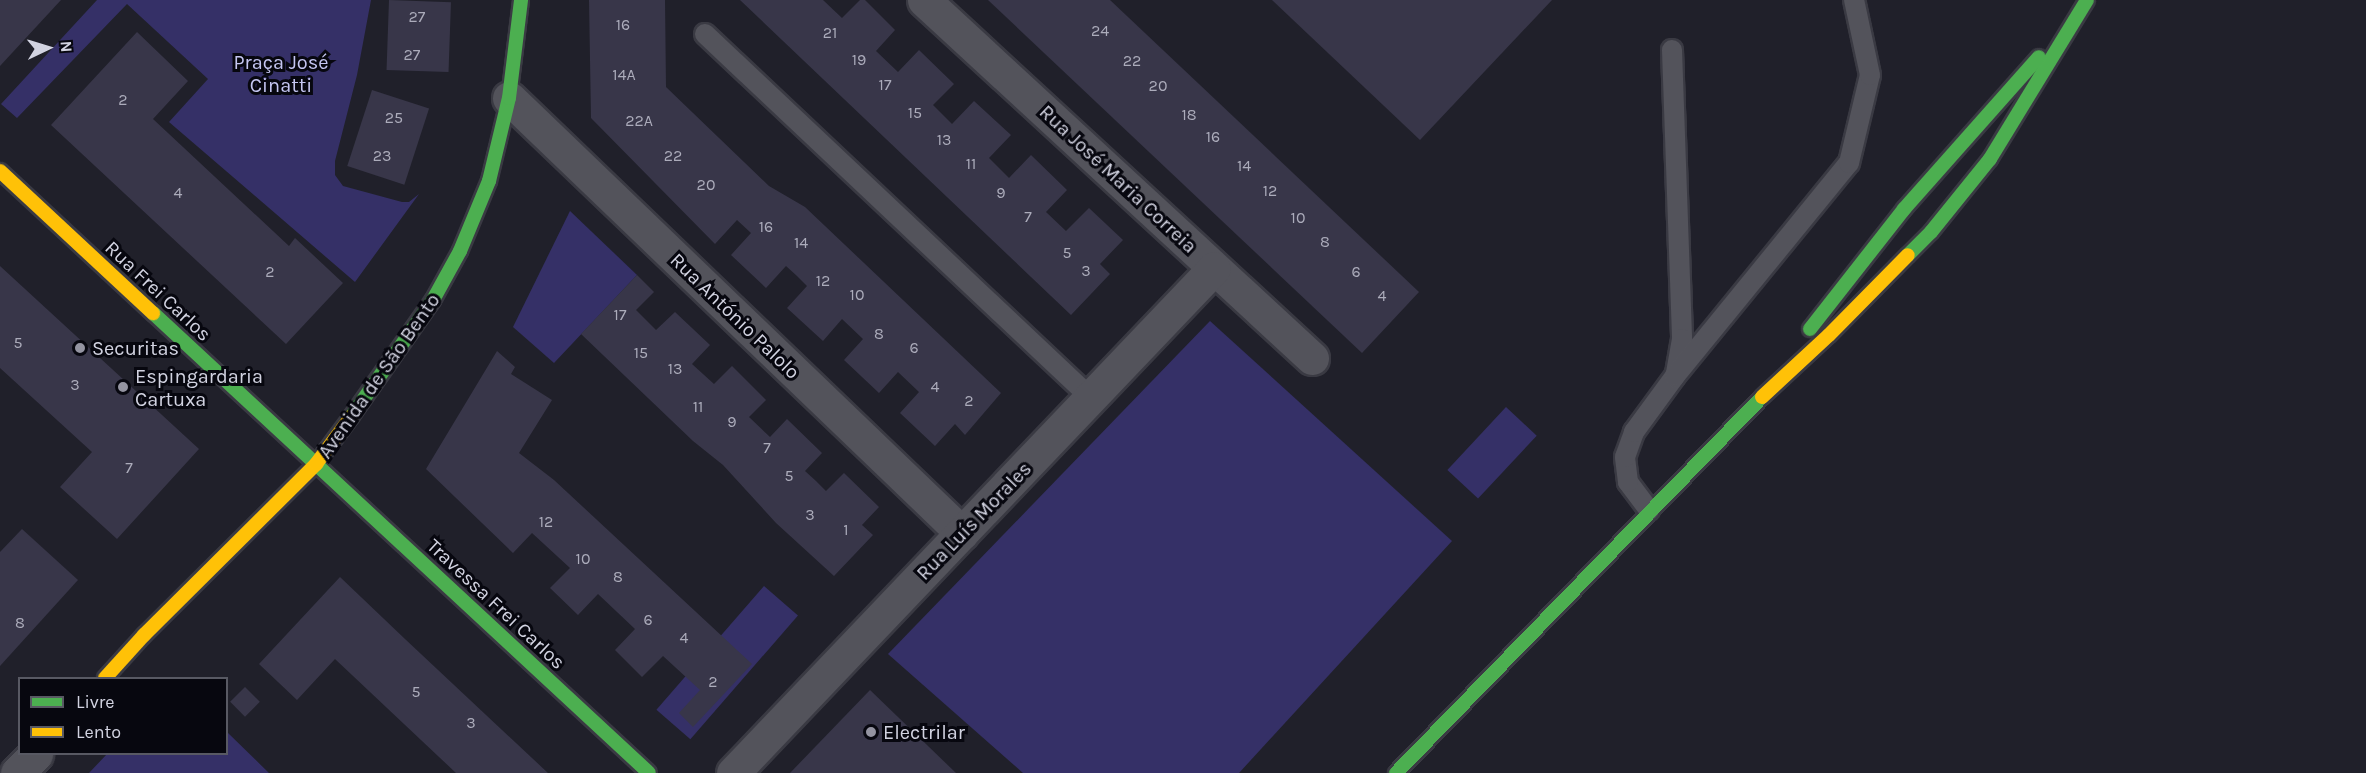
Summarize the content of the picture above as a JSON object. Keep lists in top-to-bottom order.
{
  "streets": {
    "street": [
      "Rua José Maria Correia",
      "Rua Frei Carlos",
      "Rua António Palolo",
      "Avenida de São Bento",
      "Rua Luís Morales",
      "Travessa Frei Carlos"
    ]
  },
  "crossings": [
    ["Rua José Maria Correia", "Rua Luís Morales"],
    ["Rua Frei Carlos", "Avenida de São Bento"],
    ["Rua Frei Carlos", "Travessa Frei Carlos"],
    ["Rua António Palolo", "Avenida de São Bento"],
    ["Rua António Palolo", "Rua Luís Morales"],
    ["Avenida de São Bento", "Travessa Frei Carlos"]
  ],
  "parks": ["Praça José Cinatti"],
  "places": ["Securitas", "Espingardaria Cartuxa", "Electrilar"],
  "house_numbers": [
    "27",
    "16",
    "24",
    "21",
    "27",
    "19",
    "22",
    "14A",
    "17",
    "20",
    "2",
    "15",
    "18",
    "25",
    "22A",
    "16",
    "13",
    "23",
    "22",
    "11",
    "14",
    "20",
    "12",
    "4",
    "9",
    "7",
    "10",
    "16",
    "8",
    "14",
    "5",
    "3",
    "2",
    "6",
    "12",
    "10",
    "4",
    "17",
    "8",
    "5",
    "6",
    "15",
    "13",
    "3",
    "4",
    "2",
    "11",
    "9",
    "7",
    "7",
    "5",
    "3",
    "12",
    "1",
    "10",
    "8",
    "6",
    "8",
    "4",
    "2",
    "5",
    "3"
  ],
  "legend": ["Livre", "Lento"],
  "north": "right"
}
